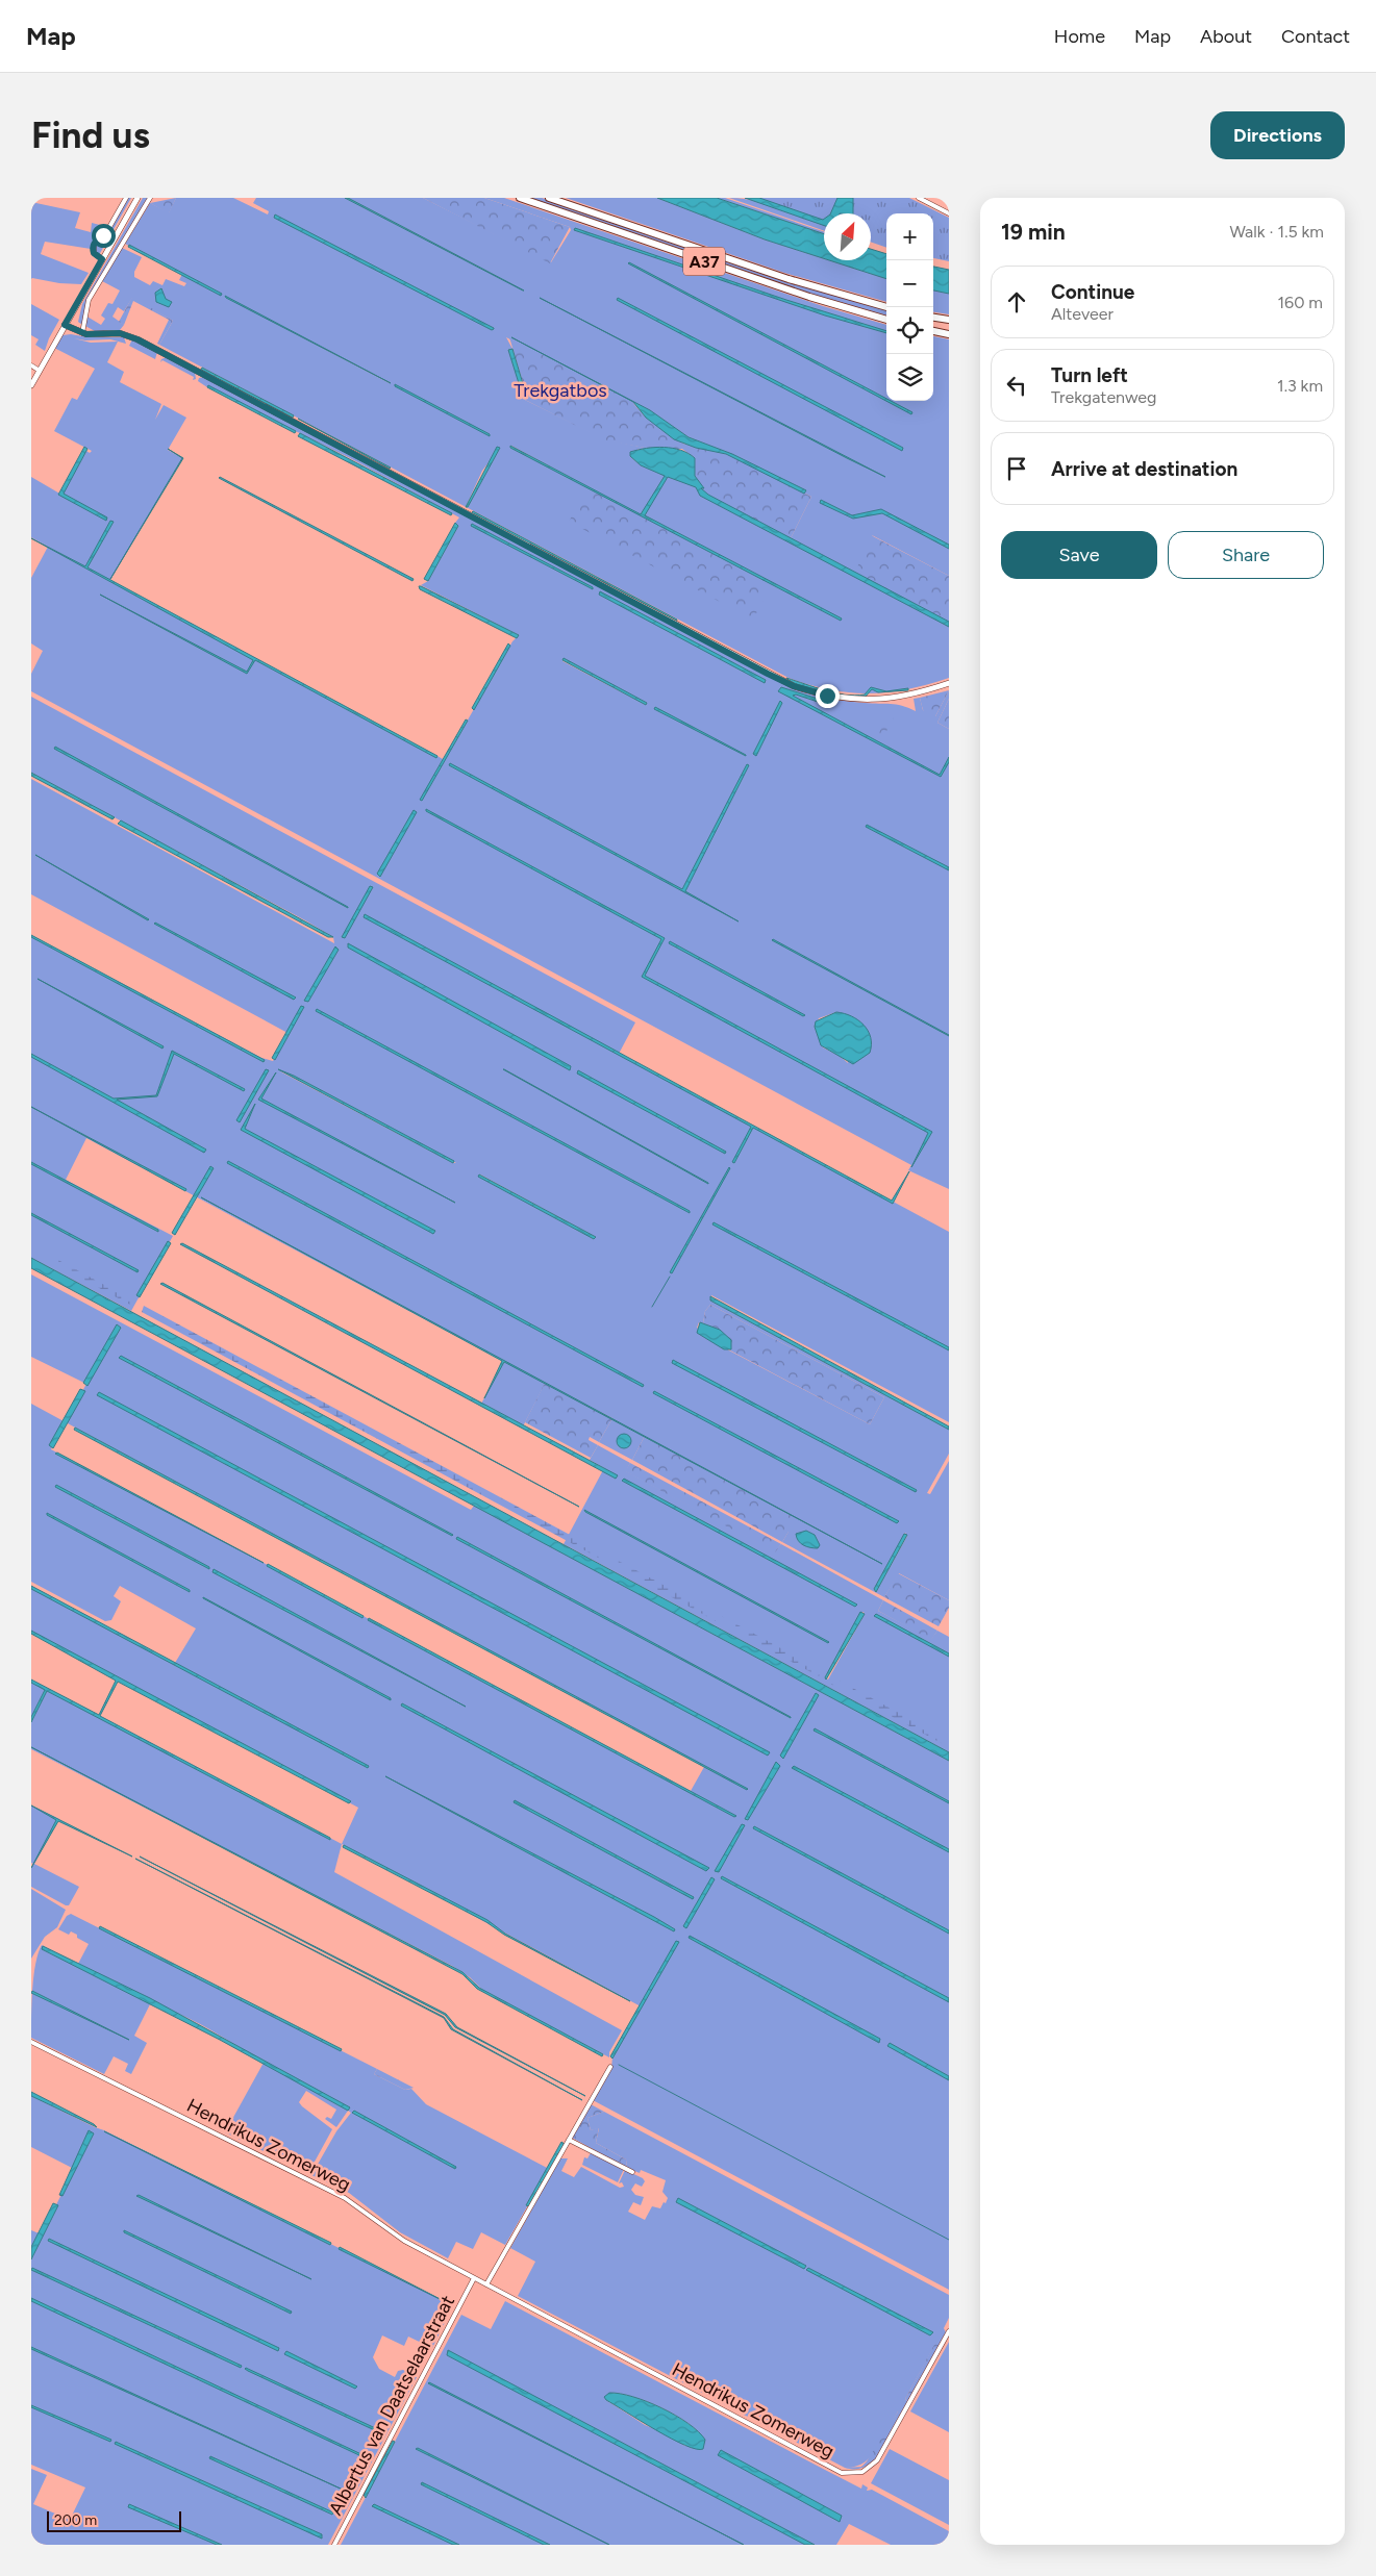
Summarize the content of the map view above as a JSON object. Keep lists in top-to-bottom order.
{
  "streets": {
    "highway": ["A37"],
    "street": ["Hendrikus Zomerweg", "Albertus van Daatselaarstraat"]
  },
  "crossings": [
    ["Hendrikus Zomerweg", "Albertus van Daatselaarstraat"]
  ],
  "parks": ["Trekgatbos"],
  "scale_bar": "200 m",
  "north": "top right",
  "page": {
    "header": "Map",
    "nav": [
      "Home",
      "Map",
      "About",
      "Contact"
    ],
    "buttons": [
      "Directions",
      ["Save", "Share"]
    ],
    "title": "Find us",
    "heading": ["19 min", "Walk · 1.5 km"],
    "map_buttons": ["+", "−"],
    "list": [
      ["Continue", "Alteveer", "160 m"],
      ["Turn left", "Trekgatenweg", "1.3 km"],
      "Arrive at destination"
    ],
    "scale": "200 m"
  }
}
